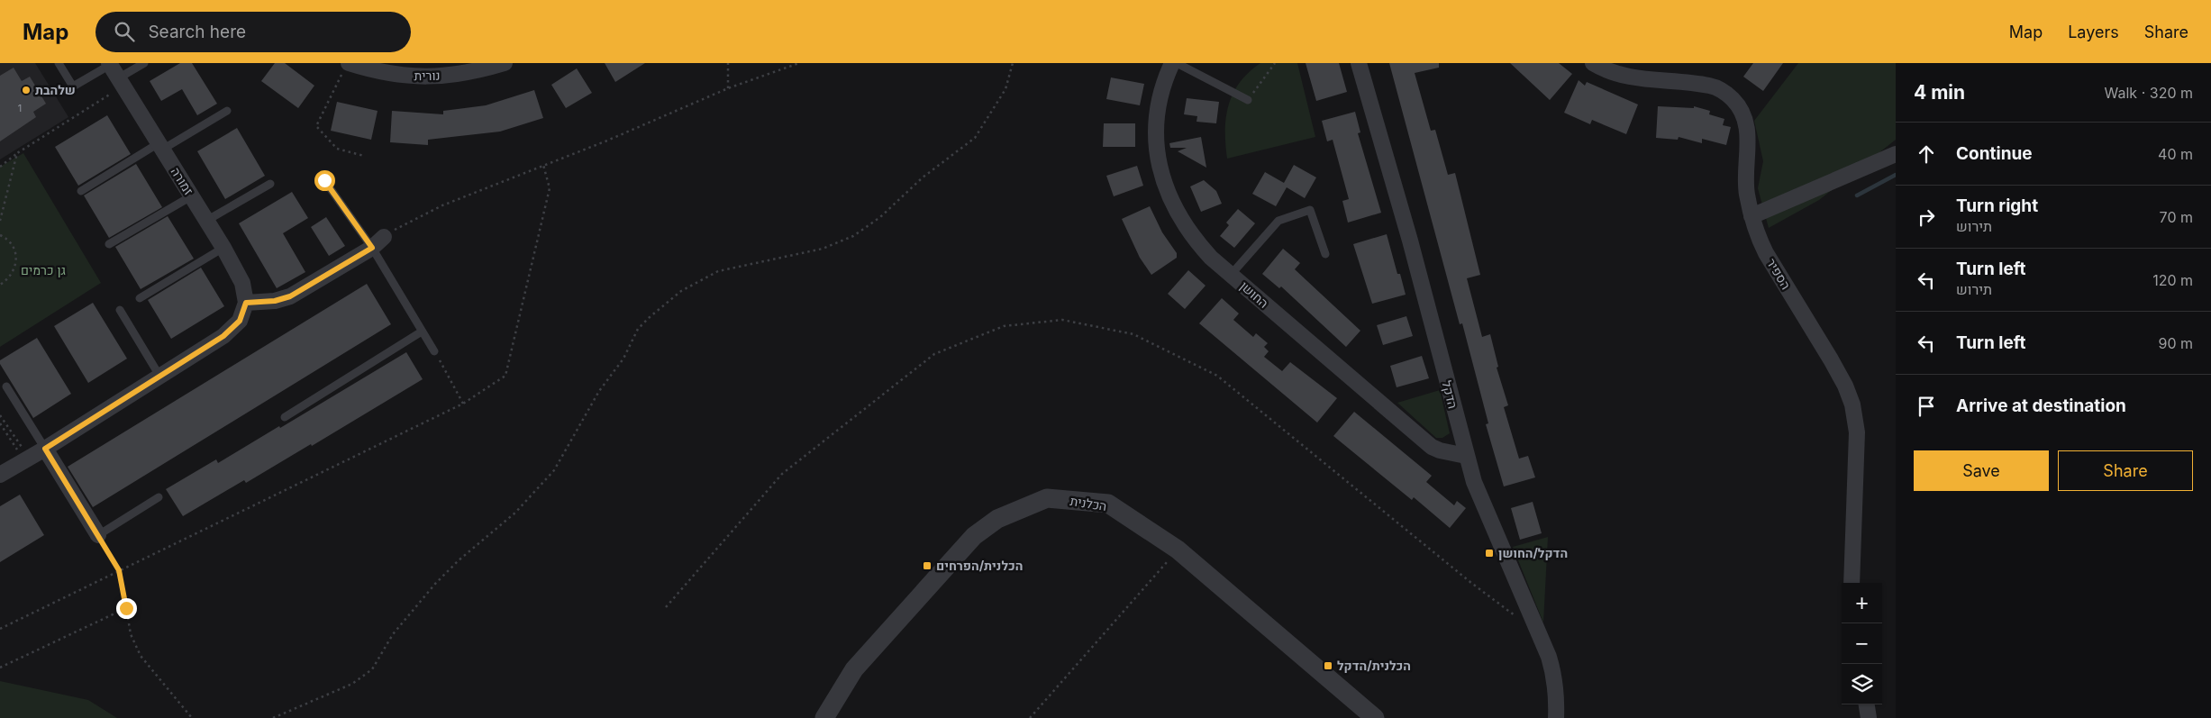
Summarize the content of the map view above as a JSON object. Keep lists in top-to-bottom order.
{
  "streets": {
    "street": [
      "נורית",
      "זמורה",
      "הספיר",
      "החושן",
      "הדקל",
      "הכלנית"
    ]
  },
  "crossings": [
    ["החושן", "הדקל"]
  ],
  "parks": ["גן כרמים"],
  "places": {
    "other": ["שלהבת"],
    "transit": ["הדקל/החושן", "הכלנית/הפרחים", "הכלנית/הדקל"]
  },
  "house_numbers": ["1"],
  "page": {
    "header": "Map",
    "search": "Search here",
    "nav": ["Map", "Layers", "Share"],
    "heading": ["4 min", "Walk · 320 m"],
    "list": [
      ["Continue", "40 m"],
      ["Turn right", "תירוש", "70 m"],
      ["Turn left", "תירוש", "120 m"],
      ["Turn left", "90 m"],
      "Arrive at destination"
    ],
    "buttons": ["Save", "Share"],
    "map_buttons": ["+", "−"]
  }
}
